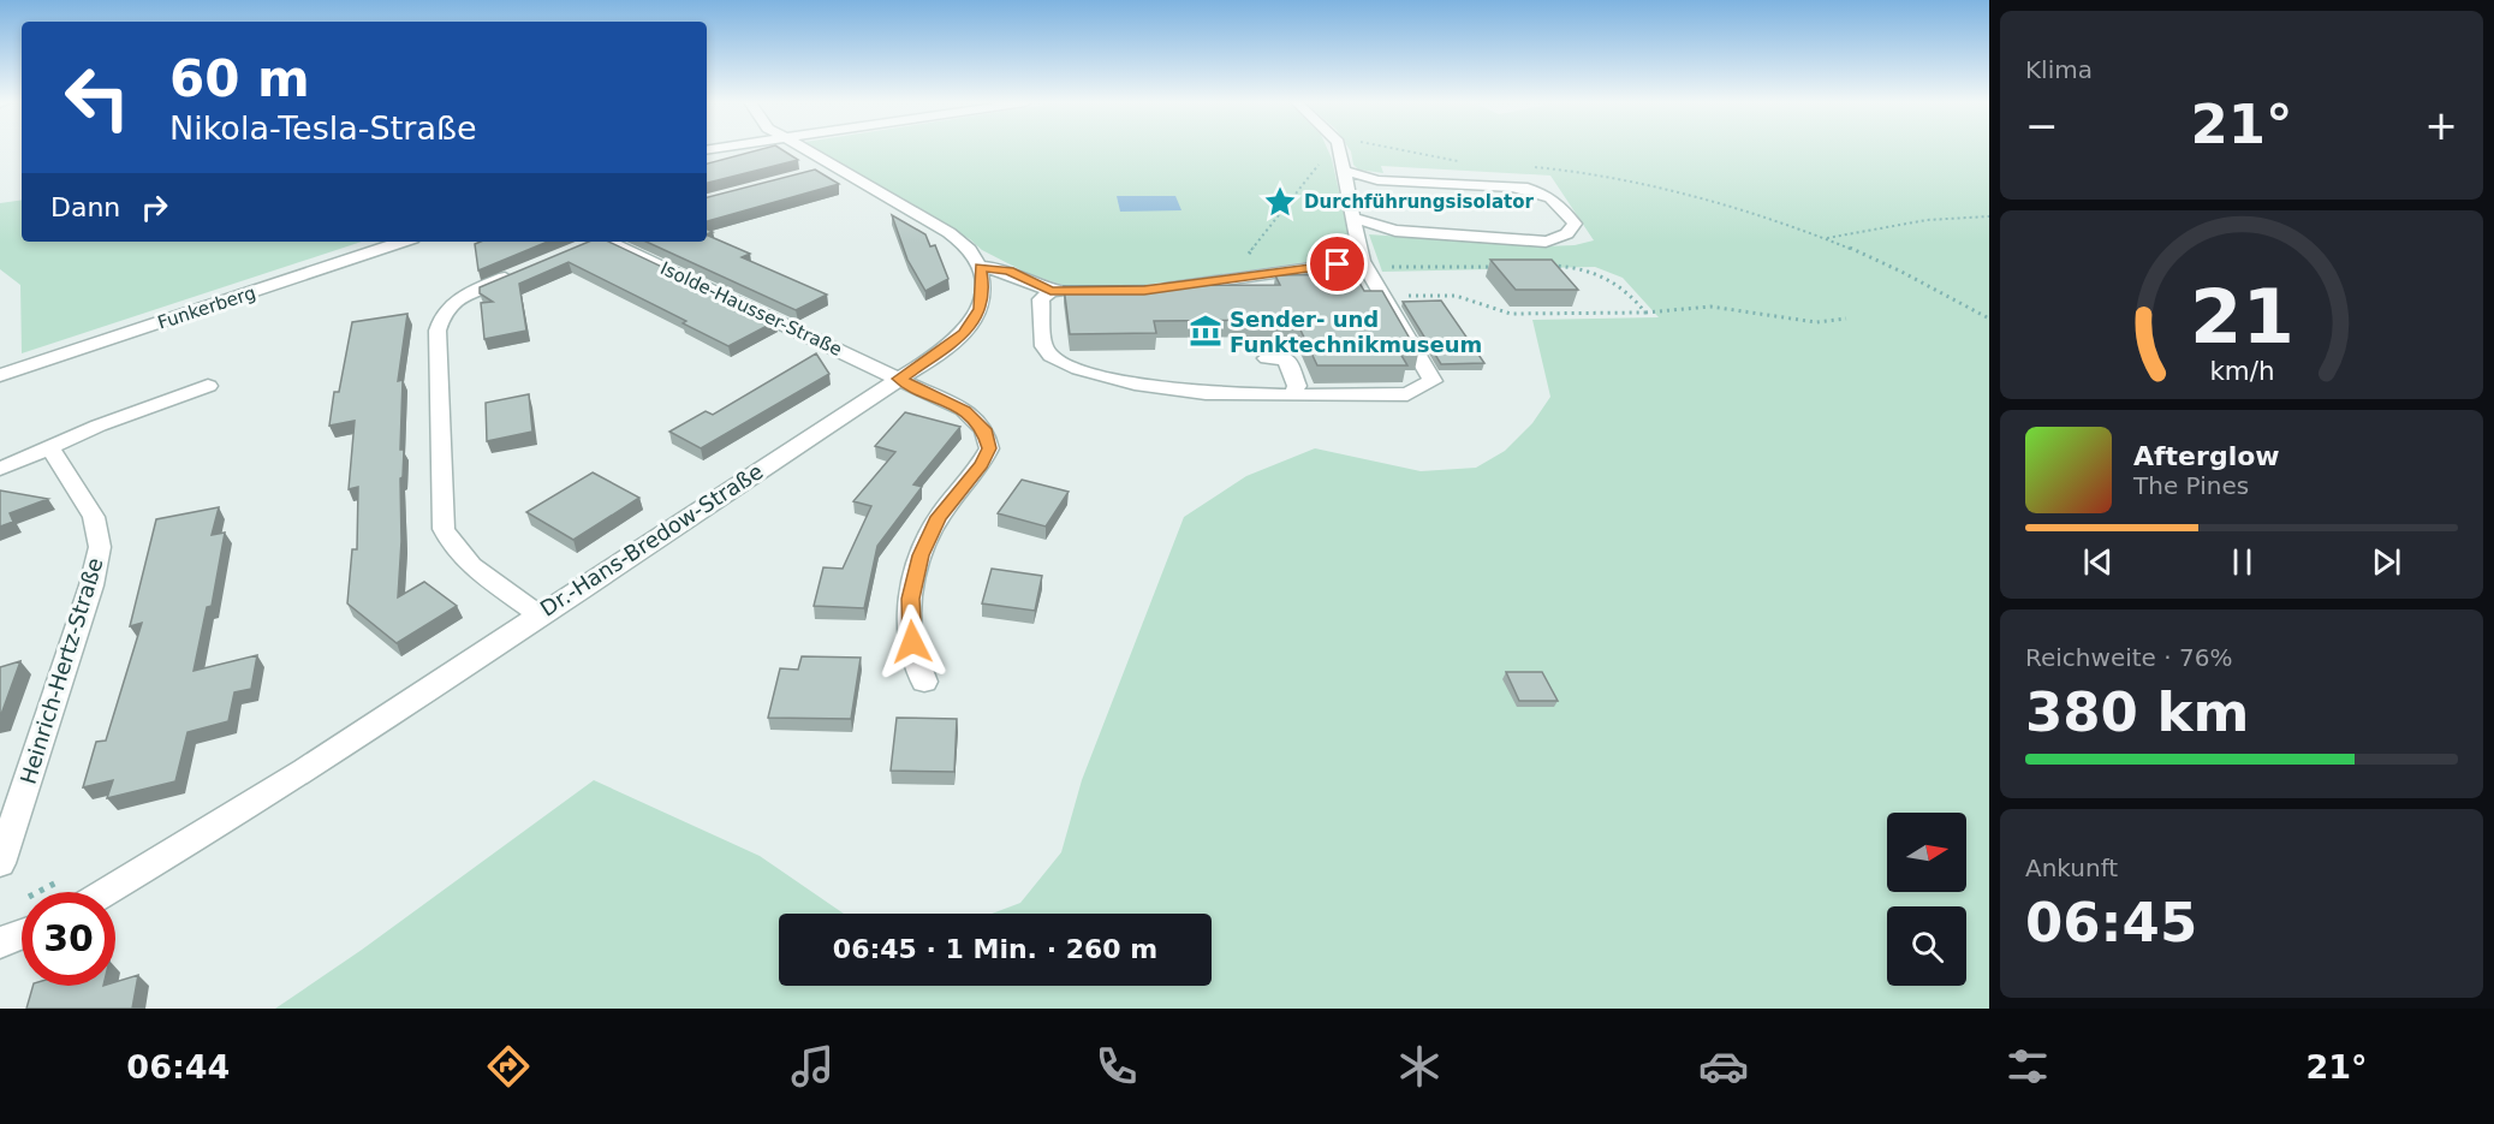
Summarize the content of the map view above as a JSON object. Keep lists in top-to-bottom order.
{
  "streets": {
    "street": [
      "Funkerberg",
      "Isolde-Hausser-Straße",
      "Dr.-Hans-Bredow-Straße",
      "Heinrich-Hertz-Straße"
    ]
  },
  "crossings": [
    ["Isolde-Hausser-Straße", "Dr.-Hans-Bredow-Straße"]
  ],
  "places": {
    "place": ["Durchführungsisolator"],
    "museum": ["Sender- und Funktechnikmuseum"]
  },
  "north": "right",
  "page": {
    "tile": [
      "Klima",
      ["Reichweite · 76%", "380 km"],
      ["Ankunft", "06:45"]
    ],
    "turn": ["60 m", "Nikola-Tesla-Straße"],
    "heat": ["−", "21°", "+"],
    "then": "Dann",
    "song": ["Afterglow", "The Pines"],
    "limit": "30",
    "trip": "06:45 · 1 Min. · 260 m",
    "tabs": ["06:44", "21°"],
    "gauge": ["21", "km/h"]
  }
}
